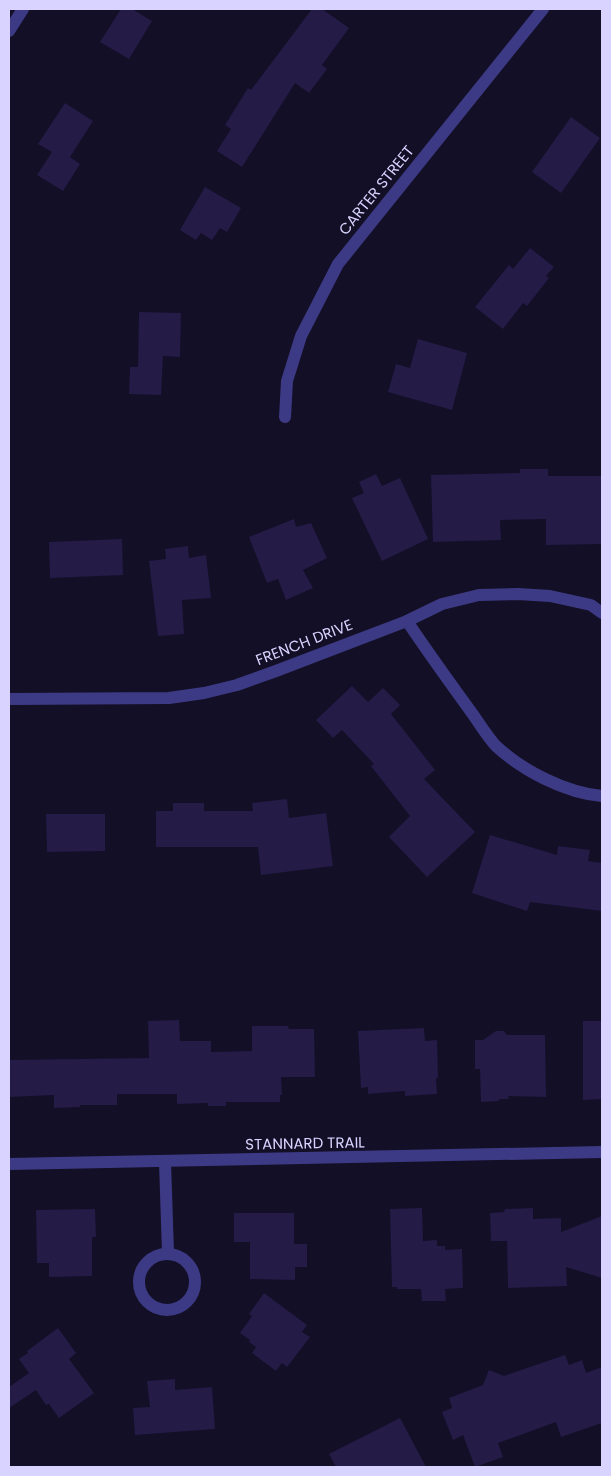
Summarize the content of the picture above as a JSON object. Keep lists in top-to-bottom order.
{
  "streets": {
    "street": ["CARTER STREET", "FRENCH DRIVE", "STANNARD TRAIL"]
  }
}
